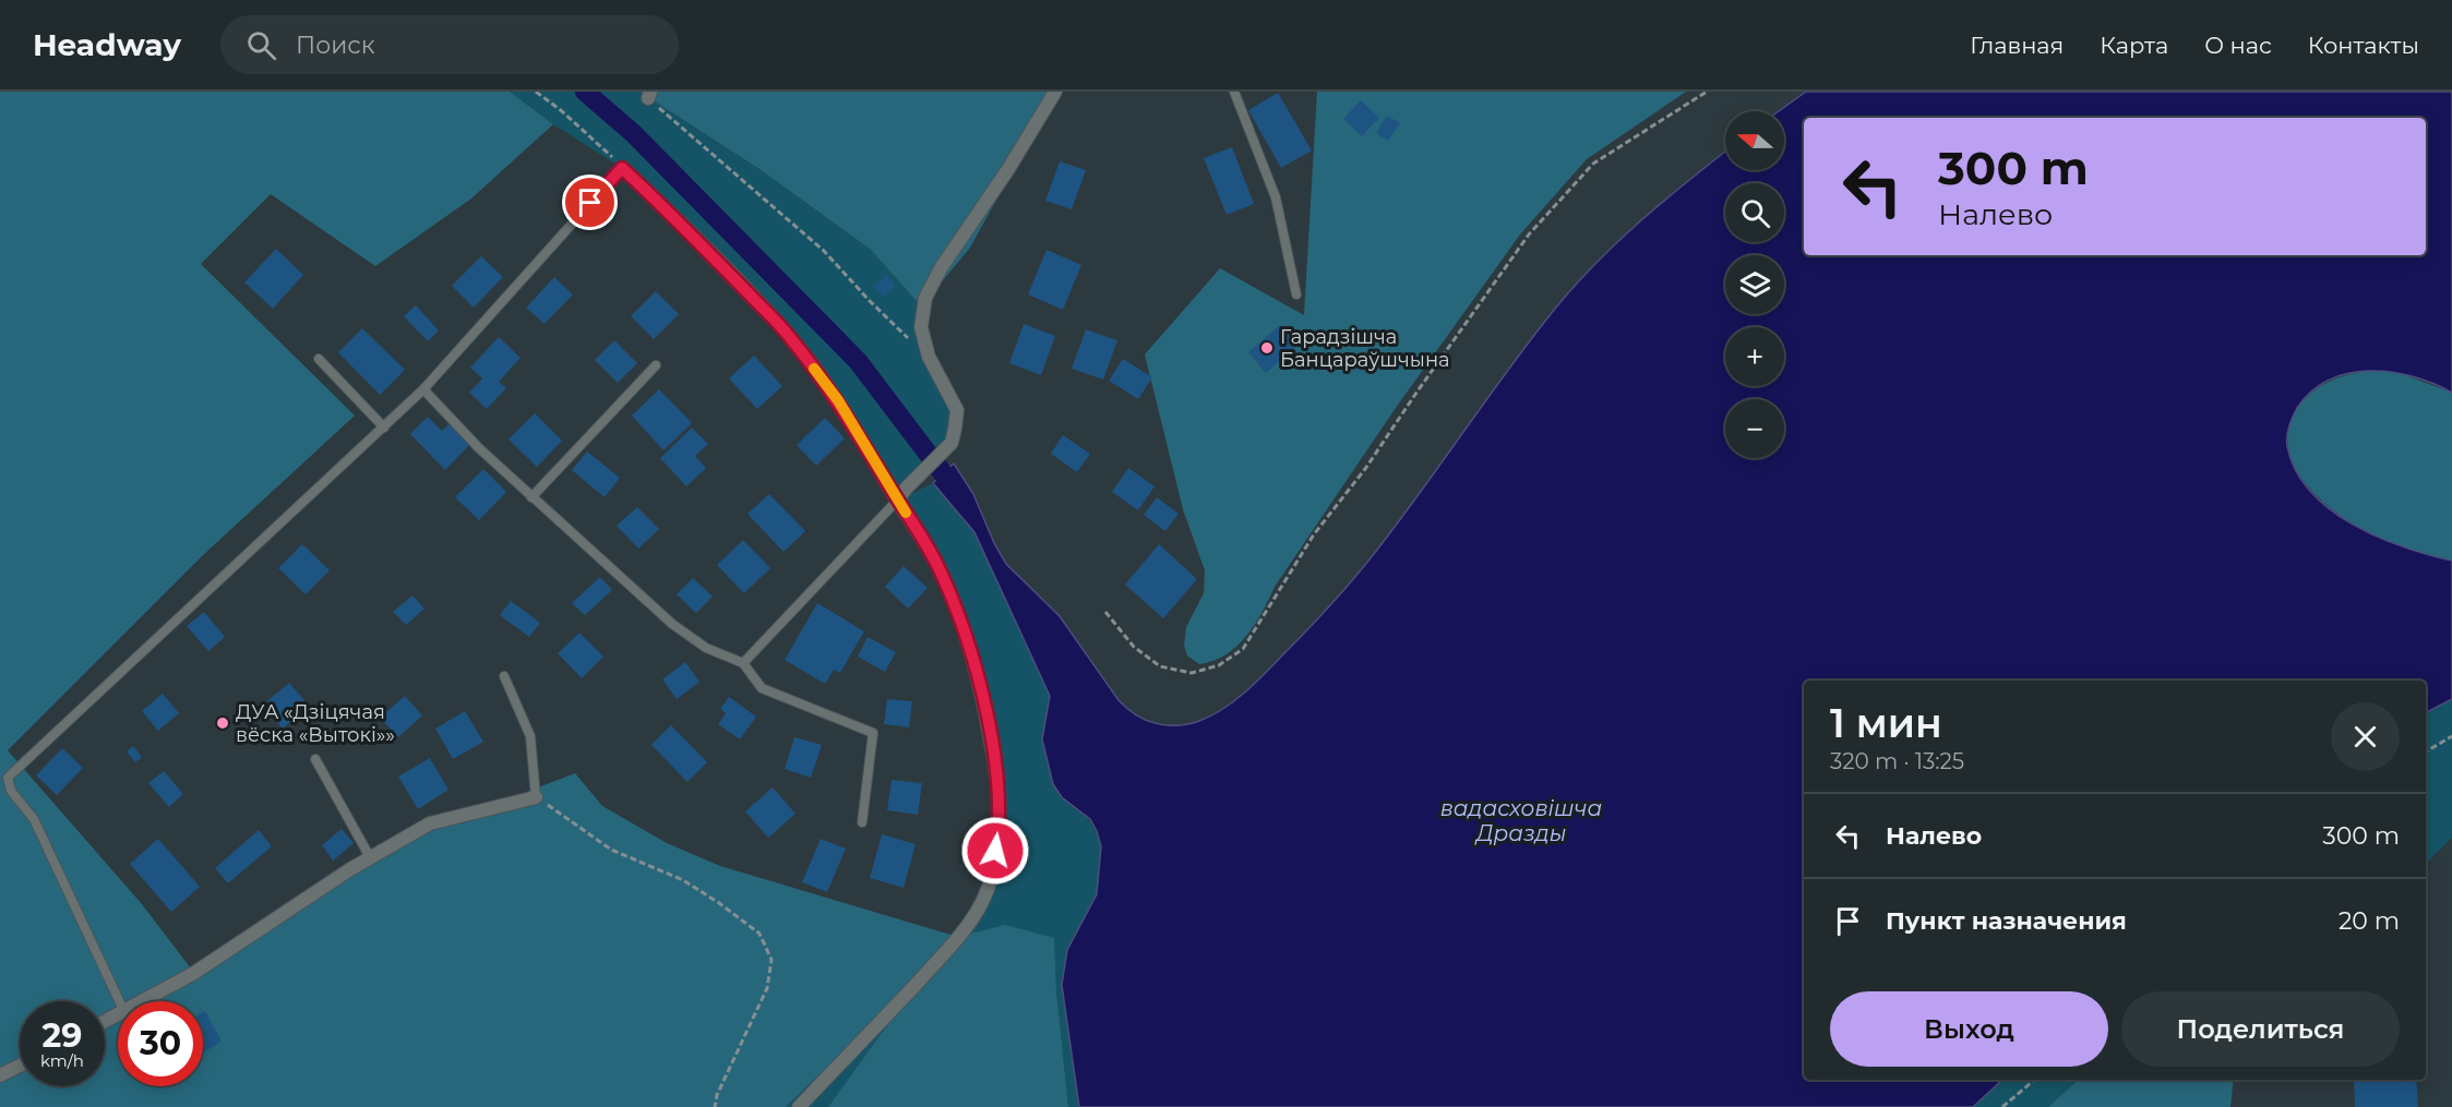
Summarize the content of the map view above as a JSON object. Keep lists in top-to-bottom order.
{
  "water": ["вадасховішча Дразды"],
  "places": ["Гарадзішча Банцараўшчына", "ДУА «Дзіцячая вёска «Вытокі»»"],
  "north": "left",
  "page": {
    "header": "Headway",
    "search": "Поиск",
    "nav": [
      "Главная",
      "Карта",
      "О нас",
      "Контакты"
    ],
    "map_buttons": ["+", "−"],
    "turn": ["300 m", "Налево"],
    "heading": ["1 мин", "320 m · 13:25"],
    "list": [
      {
        "name": "Налево",
        "value": "300 m"
      },
      {
        "name": "Пункт назначения",
        "value": "20 m"
      }
    ],
    "buttons": ["Выход", "Поделиться"],
    "speed": "29 km/h",
    "limit": "30"
  }
}
